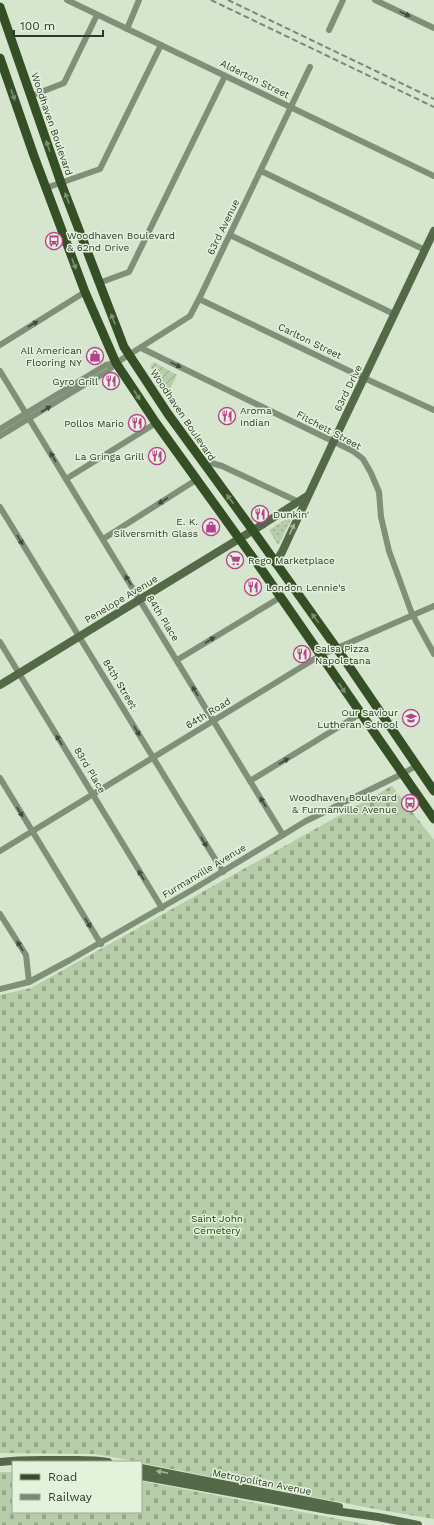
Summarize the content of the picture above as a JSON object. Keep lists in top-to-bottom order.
{
  "streets": {
    "main road": ["Woodhaven Boulevard"],
    "street": [
      "Alderton Street",
      "63rd Avenue",
      "Carlton Street",
      "63rd Drive",
      "Fitchett Street",
      "Penelope Avenue",
      "84th Place",
      "84th Street",
      "64th Road",
      "83rd Place",
      "Furmanville Avenue",
      "Metropolitan Avenue"
    ]
  },
  "crossings": [
    ["Alderton Street", "63rd Avenue"],
    ["Woodhaven Boulevard", "63rd Avenue"],
    ["Woodhaven Boulevard", "63rd Drive"],
    ["Woodhaven Boulevard", "Penelope Avenue"],
    ["Woodhaven Boulevard", "64th Road"],
    ["Woodhaven Boulevard", "Furmanville Avenue"],
    ["63rd Avenue", "Carlton Street"],
    ["63rd Avenue", "Fitchett Street"],
    ["63rd Avenue", "84th Place"],
    ["Carlton Street", "63rd Drive"],
    ["63rd Drive", "Fitchett Street"],
    ["63rd Drive", "Penelope Avenue"],
    ["Fitchett Street", "64th Road"],
    ["Penelope Avenue", "84th Place"],
    ["Penelope Avenue", "84th Street"],
    ["Penelope Avenue", "83rd Place"],
    ["84th Place", "64th Road"],
    ["84th Place", "Furmanville Avenue"],
    ["84th Street", "64th Road"],
    ["84th Street", "Furmanville Avenue"],
    ["64th Road", "83rd Place"],
    ["83rd Place", "Furmanville Avenue"]
  ],
  "one_way": [
    "Fitchett Street",
    "84th Place",
    "84th Street",
    "83rd Place"
  ],
  "parks": ["Saint John Cemetery"],
  "places": {
    "bus stop": ["Woodhaven Boulevard & 62nd Drive", "Woodhaven Boulevard & Furmanville Avenue"],
    "shop": ["All American Flooring NY", "E. K. Silversmith Glass"],
    "restaurant": [
      "Gyro Grill",
      "Aroma Indian",
      "Pollos Mario",
      "La Gringa Grill",
      "Dunkin'",
      "London Lennie's",
      "Salsa Pizza Napoletana"
    ],
    "supermarket": ["Rego Marketplace"],
    "school or university": ["Our Saviour Lutheran School"]
  },
  "legend": ["Road", "Railway"],
  "scale_bar": "100 m"
}
